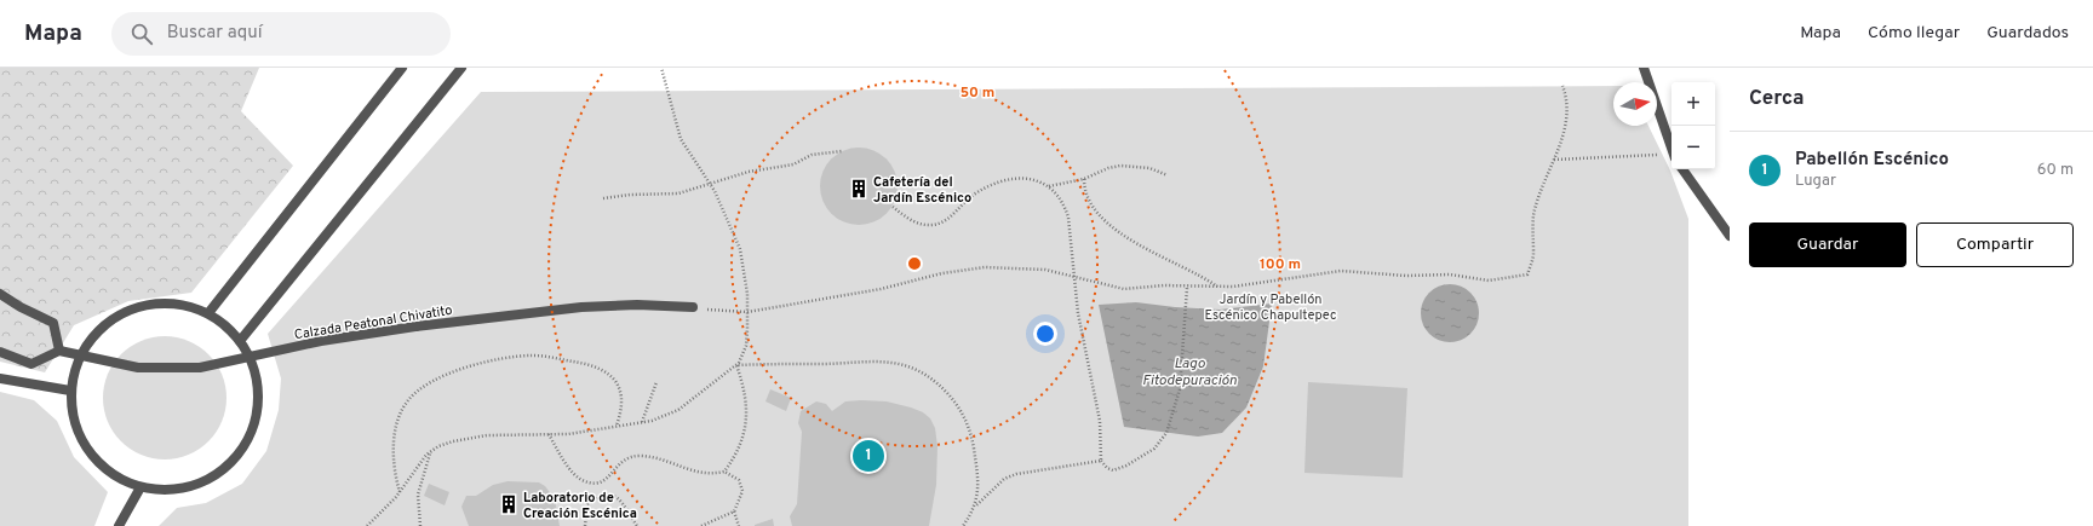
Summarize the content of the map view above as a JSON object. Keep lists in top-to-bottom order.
{
  "streets": {
    "street": ["Calzada Peatonal Chivatito"]
  },
  "water": ["Lago Fitodepuración"],
  "parks": ["Jardín y Pabellón Escénico Chapultepec"],
  "places": {
    "building": ["Cafetería del Jardín Escénico", "Laboratorio de Creación Escénica"]
  },
  "north": "right",
  "page": {
    "header": "Mapa",
    "search": "Buscar aquí",
    "nav": ["Mapa", "Cómo llegar", "Guardados"],
    "heading": "Cerca",
    "map_buttons": ["+", "−"],
    "list": [
      {
        "mark": "1",
        "name": "Pabellón Escénico",
        "note": "Lugar",
        "value": "60 m"
      }
    ],
    "buttons": ["Guardar", "Compartir"],
    "pins": "1"
  },
  "rings": ["50 m", "100 m"]
}
